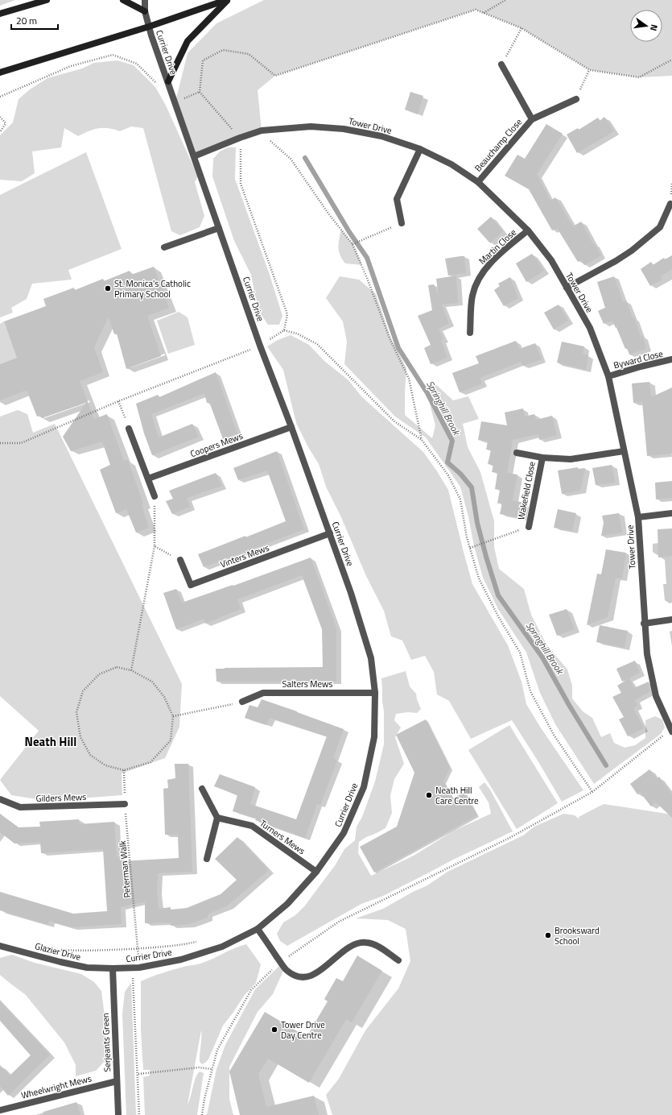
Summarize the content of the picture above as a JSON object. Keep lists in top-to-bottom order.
{
  "streets": {
    "street": [
      "Currier Drive",
      "Tower Drive",
      "Beauchamp Close",
      "Martin Close",
      "Byward Close",
      "Coopers Mews",
      "Wakefield Close",
      "Vinters Mews",
      "Salters Mews",
      "Gilders Mews",
      "Turners Mews",
      "Glazier Drive",
      "Serjeants Green",
      "Wheelwright Mews"
    ],
    "path": ["Peterman Walk"]
  },
  "crossings": [
    ["Currier Drive", "Tower Drive"],
    ["Currier Drive", "Coopers Mews"],
    ["Currier Drive", "Vinters Mews"],
    ["Currier Drive", "Salters Mews"],
    ["Currier Drive", "Turners Mews"],
    ["Currier Drive", "Peterman Walk"],
    ["Currier Drive", "Glazier Drive"],
    ["Currier Drive", "Serjeants Green"],
    ["Tower Drive", "Beauchamp Close"],
    ["Tower Drive", "Martin Close"],
    ["Tower Drive", "Byward Close"],
    ["Tower Drive", "Wakefield Close"],
    ["Gilders Mews", "Peterman Walk"],
    ["Glazier Drive", "Serjeants Green"],
    ["Serjeants Green", "Wheelwright Mews"]
  ],
  "districts": ["Neath Hill"],
  "water": ["Springhill Brook"],
  "places": [
    "St. Monica's Catholic Primary School",
    "Neath Hill Care Centre",
    "Brooksward School",
    "Tower Drive Day Centre"
  ],
  "scale_bar": "20 m",
  "north": "right"
}
